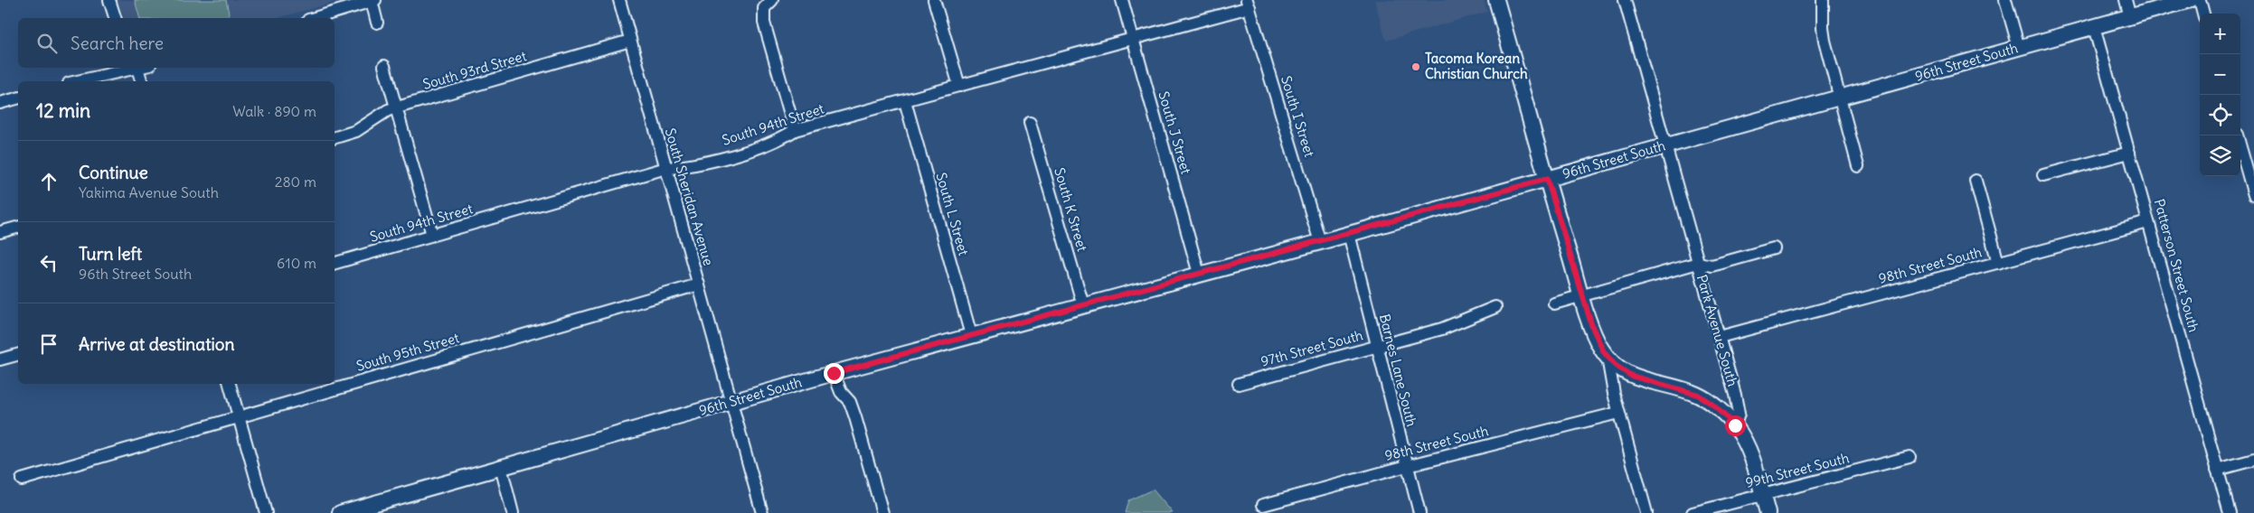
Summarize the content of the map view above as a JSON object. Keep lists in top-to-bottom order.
{
  "streets": {
    "main road": ["96th Street South"],
    "street": [
      "South 93rd Street",
      "South I Street",
      "South 94th Street",
      "South J Street",
      "South Sheridan Avenue",
      "South K Street",
      "South L Street",
      "98th Street South",
      "Patterson Street South",
      "Park Avenue South",
      "97th Street South",
      "South 95th Street",
      "Barnes Lane South",
      "99th Street South"
    ]
  },
  "crossings": [
    ["96th Street South", "South I Street"],
    ["96th Street South", "South J Street"],
    ["96th Street South", "South Sheridan Avenue"],
    ["96th Street South", "South K Street"],
    ["96th Street South", "South L Street"],
    ["96th Street South", "Patterson Street South"],
    ["96th Street South", "Park Avenue South"],
    ["96th Street South", "Barnes Lane South"],
    ["South 93rd Street", "South Sheridan Avenue"],
    ["South I Street", "South 94th Street"],
    ["South 94th Street", "South J Street"],
    ["South 94th Street", "South Sheridan Avenue"],
    ["South 94th Street", "South L Street"],
    ["South Sheridan Avenue", "South 95th Street"],
    ["98th Street South", "Patterson Street South"],
    ["98th Street South", "Park Avenue South"],
    ["98th Street South", "Barnes Lane South"],
    ["97th Street South", "Barnes Lane South"]
  ],
  "places": ["Tacoma Korean Christian Church"],
  "page": {
    "map_buttons": ["+", "−"],
    "search": "Search here",
    "heading": ["12 min", "Walk · 890 m"],
    "list": [
      ["Continue", "Yakima Avenue South", "280 m"],
      ["Turn left", "96th Street South", "610 m"],
      "Arrive at destination"
    ]
  }
}
